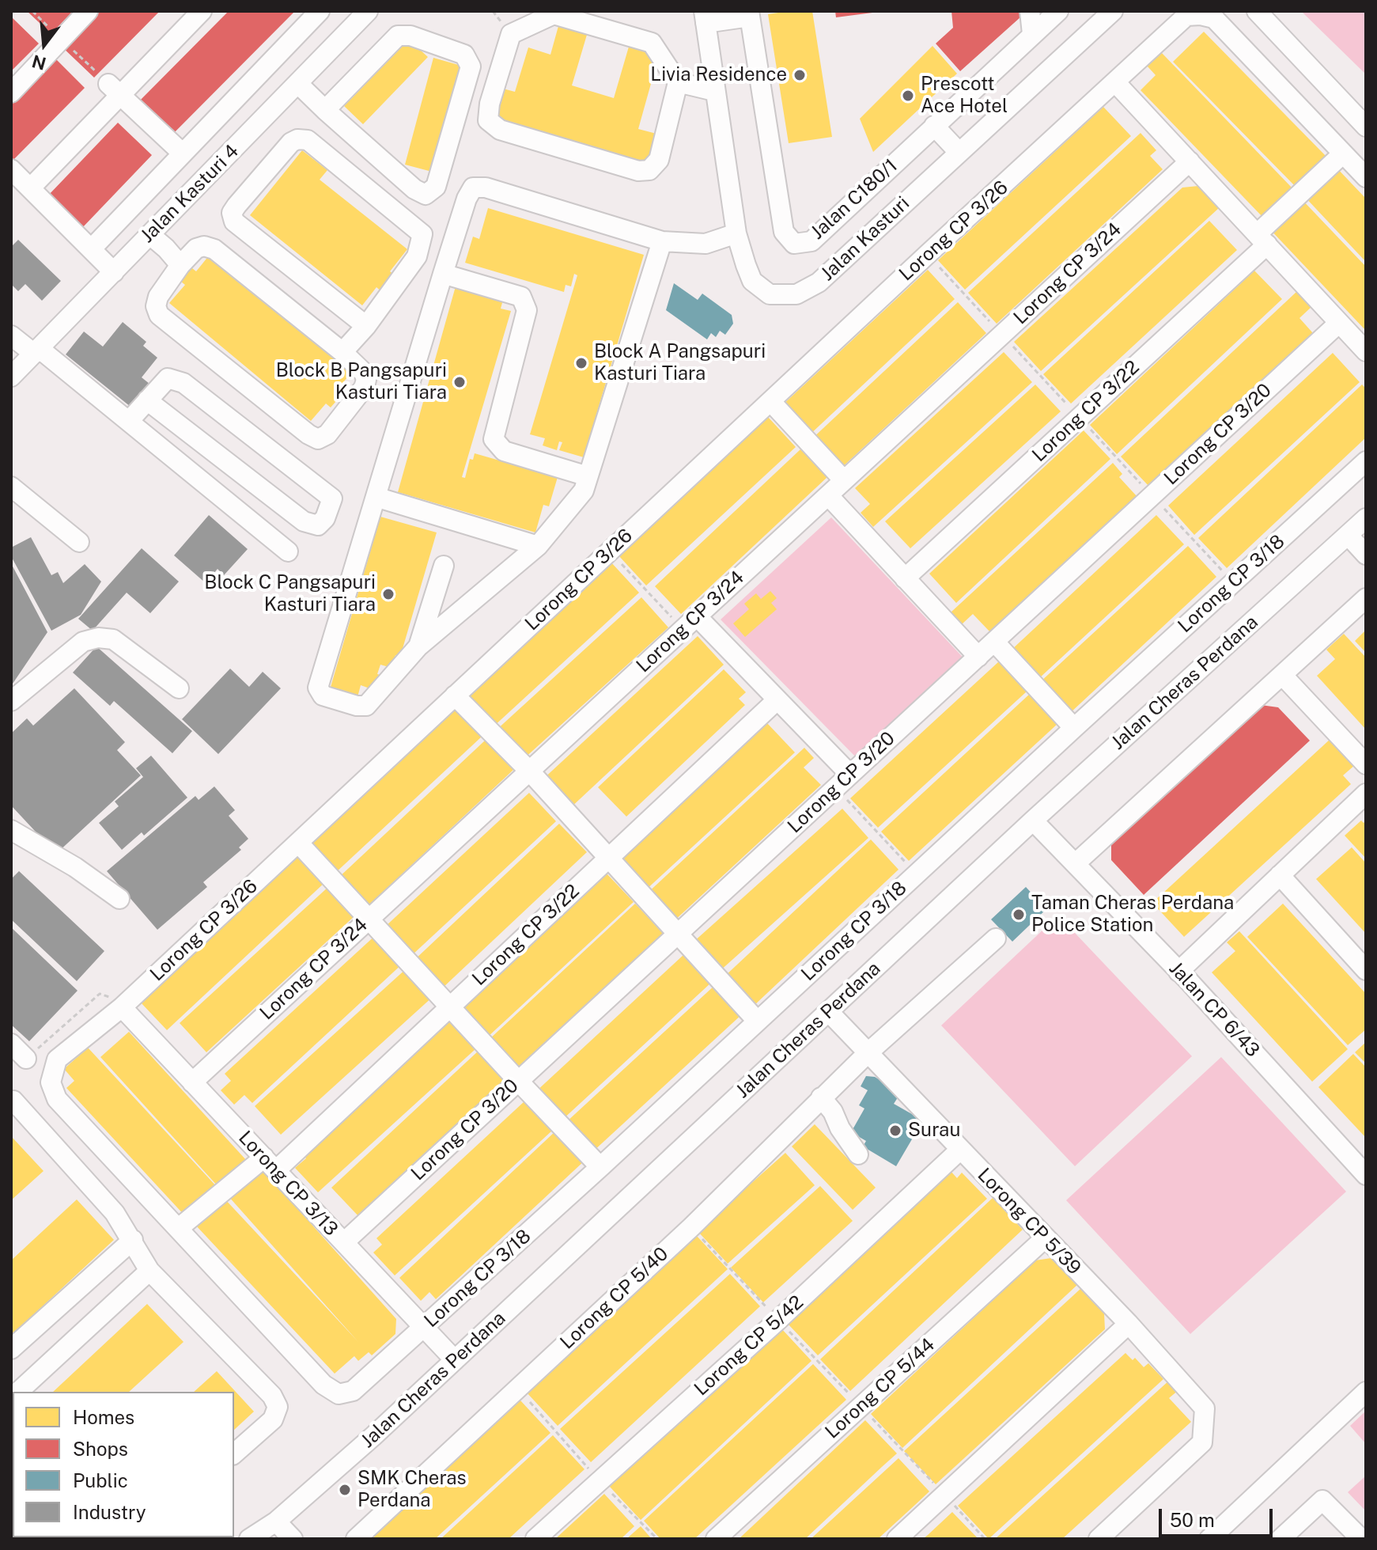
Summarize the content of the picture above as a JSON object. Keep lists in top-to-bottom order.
{
  "streets": {
    "street": [
      "Jalan Kasturi 4",
      "Jalan C180/1",
      "Lorong CP 3/26",
      "Jalan Kasturi",
      "Lorong CP 3/24",
      "Lorong CP 3/22",
      "Lorong CP 3/20",
      "Lorong CP 3/18",
      "Jalan Cheras Perdana",
      "Jalan CP 6/43",
      "Lorong CP 3/13",
      "Lorong CP 5/39",
      "Lorong CP 5/40",
      "Lorong CP 5/42",
      "Lorong CP 5/44"
    ]
  },
  "crossings": [
    ["Lorong CP 3/26", "Lorong CP 3/22"],
    ["Lorong CP 3/26", "Lorong CP 3/18"],
    ["Lorong CP 3/26", "Lorong CP 3/13"],
    ["Lorong CP 3/24", "Lorong CP 3/13"],
    ["Lorong CP 3/22", "Lorong CP 3/18"],
    ["Lorong CP 3/22", "Lorong CP 3/13"],
    ["Lorong CP 3/20", "Lorong CP 3/13"],
    ["Lorong CP 3/18", "Lorong CP 3/13"],
    ["Jalan Cheras Perdana", "Jalan CP 6/43"],
    ["Jalan Cheras Perdana", "Lorong CP 3/13"],
    ["Jalan Cheras Perdana", "Lorong CP 5/39"],
    ["Lorong CP 5/39", "Lorong CP 5/40"],
    ["Lorong CP 5/39", "Lorong CP 5/42"],
    ["Lorong CP 5/39", "Lorong CP 5/44"]
  ],
  "places": [
    "Livia Residence",
    "Prescott Ace Hotel",
    "Block A Pangsapuri Kasturi Tiara",
    "Block B Pangsapuri Kasturi Tiara",
    "Block C Pangsapuri Kasturi Tiara",
    "Taman Cheras Perdana Police Station",
    "Surau",
    "SMK Cheras Perdana"
  ],
  "legend": [
    "Homes",
    "Shops",
    "Public",
    "Industry"
  ],
  "scale_bar": "50 m",
  "north": "bottom"
}
